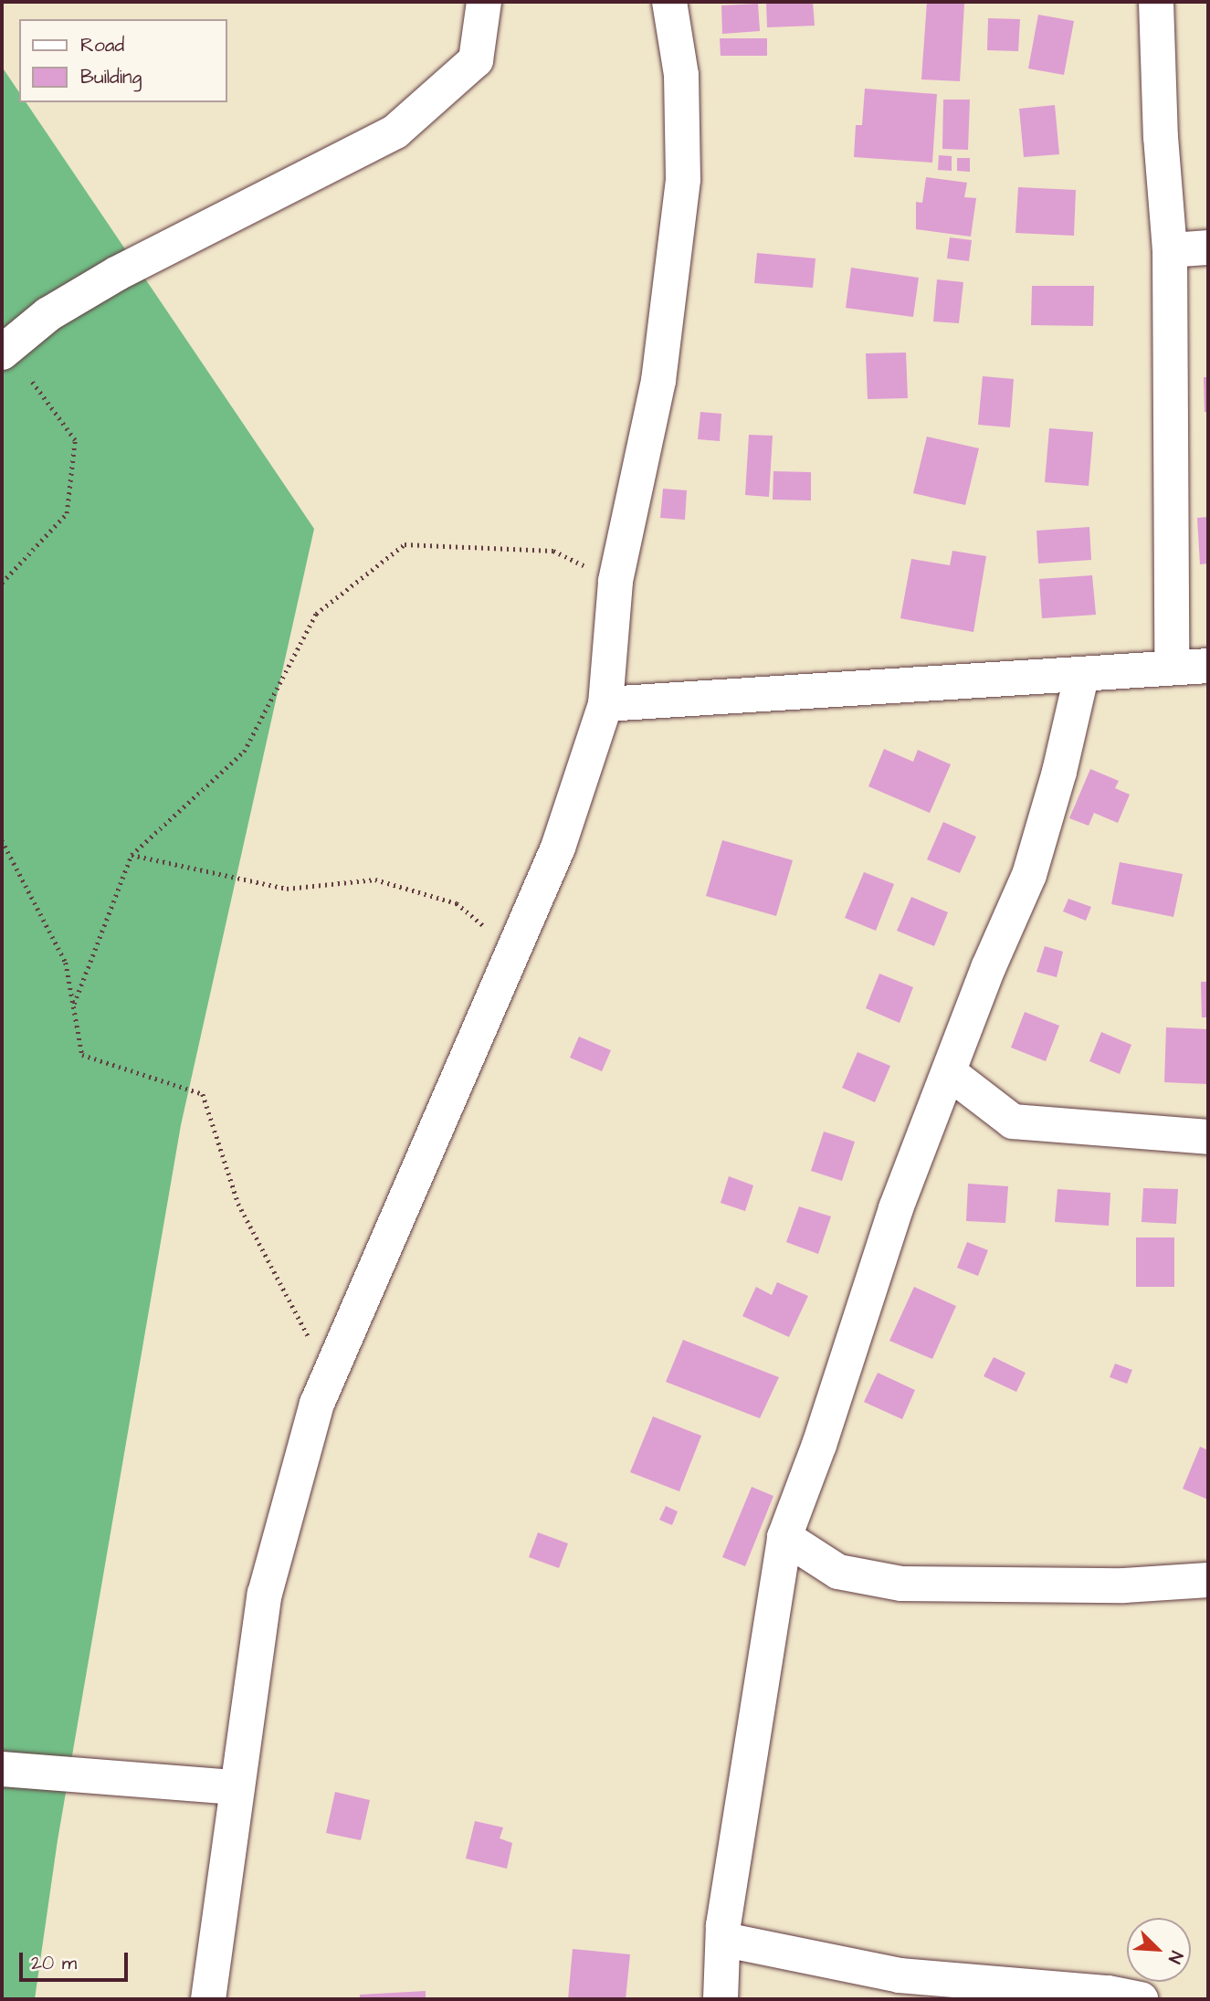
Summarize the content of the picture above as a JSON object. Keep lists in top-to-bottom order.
{
  "legend": ["Road", "Building"],
  "scale_bar": "20 m",
  "north": "bottom right"
}
